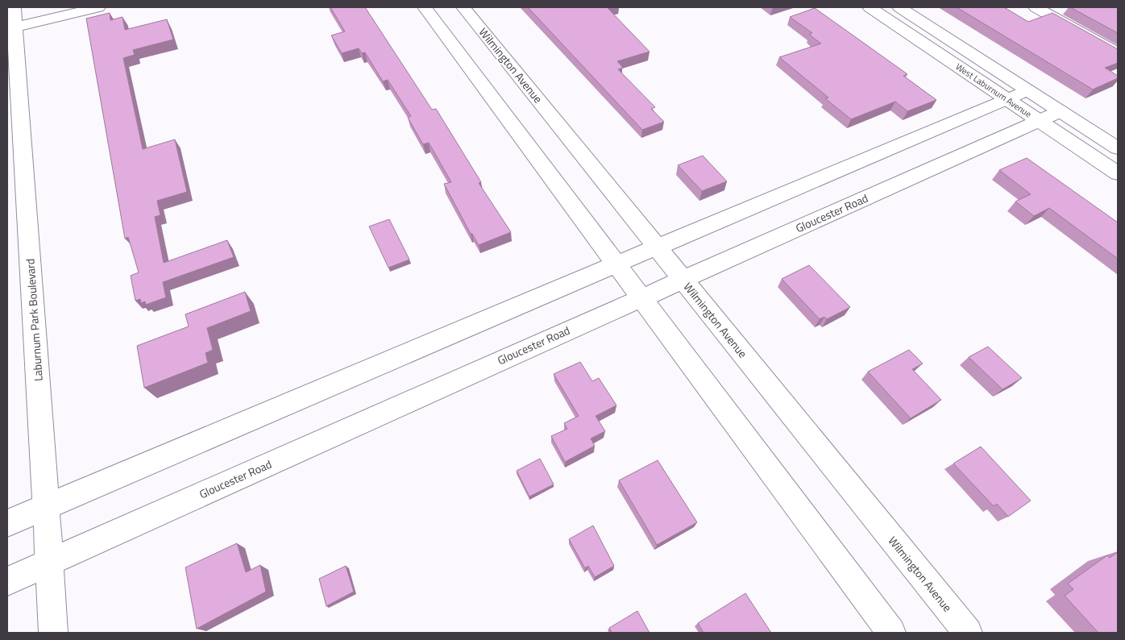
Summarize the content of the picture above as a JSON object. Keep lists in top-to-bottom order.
{
  "streets": {
    "street": [
      "Wilmington Avenue",
      "West Laburnum Avenue",
      "Gloucester Road",
      "Laburnum Park Boulevard"
    ]
  },
  "crossings": [
    ["Wilmington Avenue", "Gloucester Road"],
    ["West Laburnum Avenue", "Gloucester Road"],
    ["Gloucester Road", "Laburnum Park Boulevard"]
  ]
}
